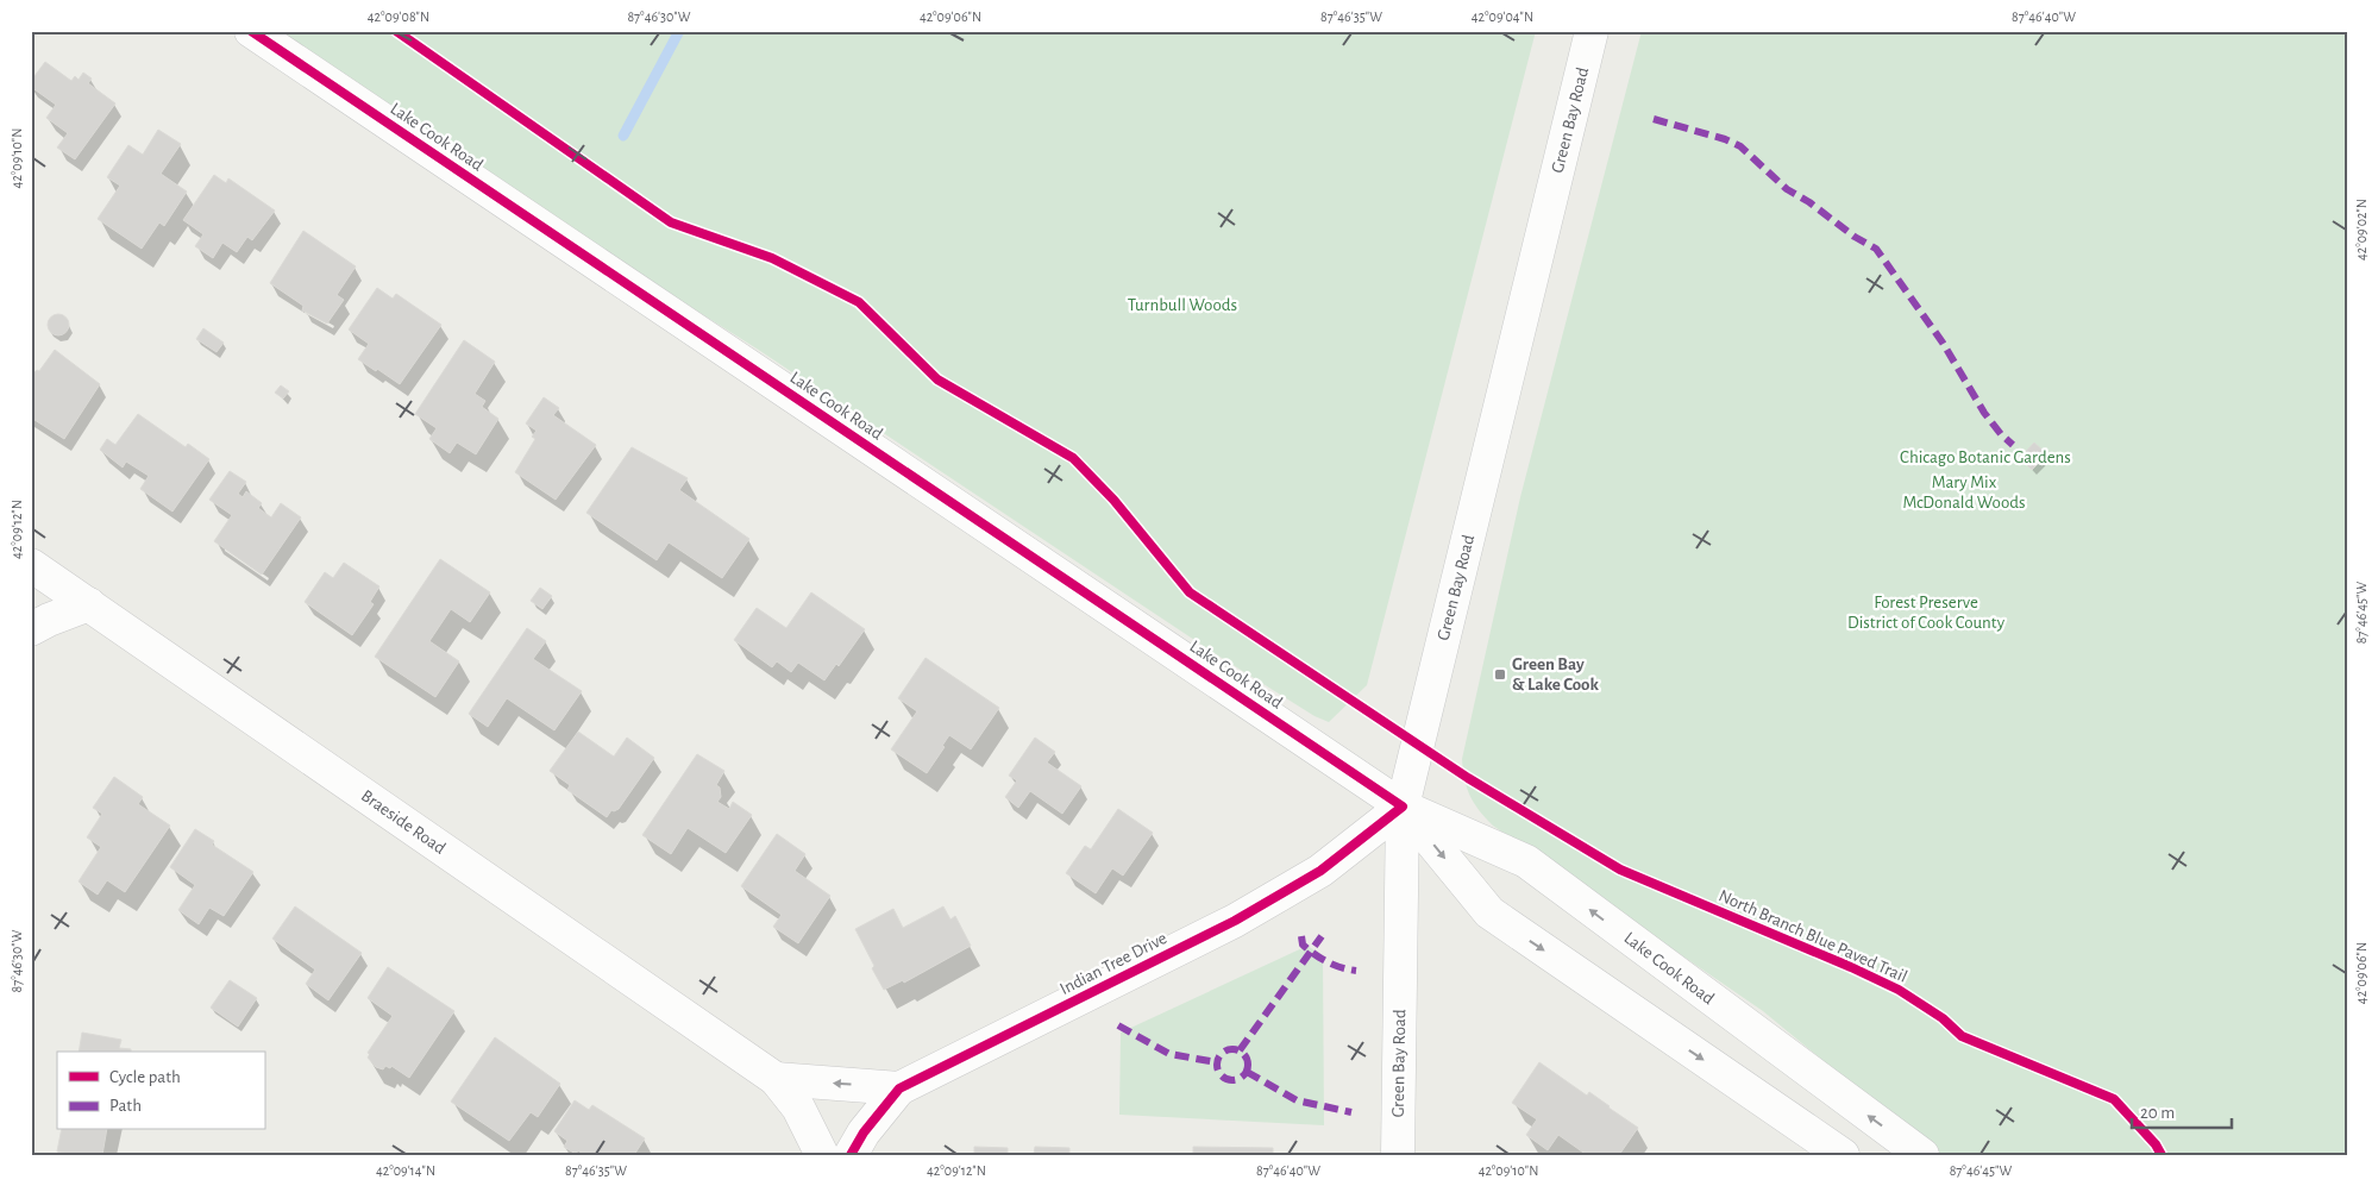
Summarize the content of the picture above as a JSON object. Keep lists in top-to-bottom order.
{
  "streets": {
    "street": [
      "Green Bay Road",
      "Lake Cook Road",
      "Braeside Road",
      "Indian Tree Drive"
    ],
    "cycle path": ["North Branch Blue Paved Trail"]
  },
  "crossings": [
    ["Green Bay Road", "Lake Cook Road"],
    ["Green Bay Road", "Indian Tree Drive"],
    ["Lake Cook Road", "Indian Tree Drive"]
  ],
  "parks": [
    "Turnbull Woods",
    "Chicago Botanic Gardens",
    "Mary Mix McDonald Woods",
    "Forest Preserve District of Cook County"
  ],
  "places": {
    "transit": ["Green Bay & Lake Cook"]
  },
  "legend": ["Cycle path", "Path"],
  "scale_bar": "20 m",
  "coordinates": [
    "42°09'08\"N",
    "87°46'30\"W",
    "42°09'06\"N",
    "87°46'35\"W",
    "42°09'04\"N",
    "87°46'40\"W",
    "42°09'10\"N",
    "42°09'02\"N",
    "42°09'12\"N",
    "87°46'45\"W",
    "42°09'14\"N"
  ]
}
